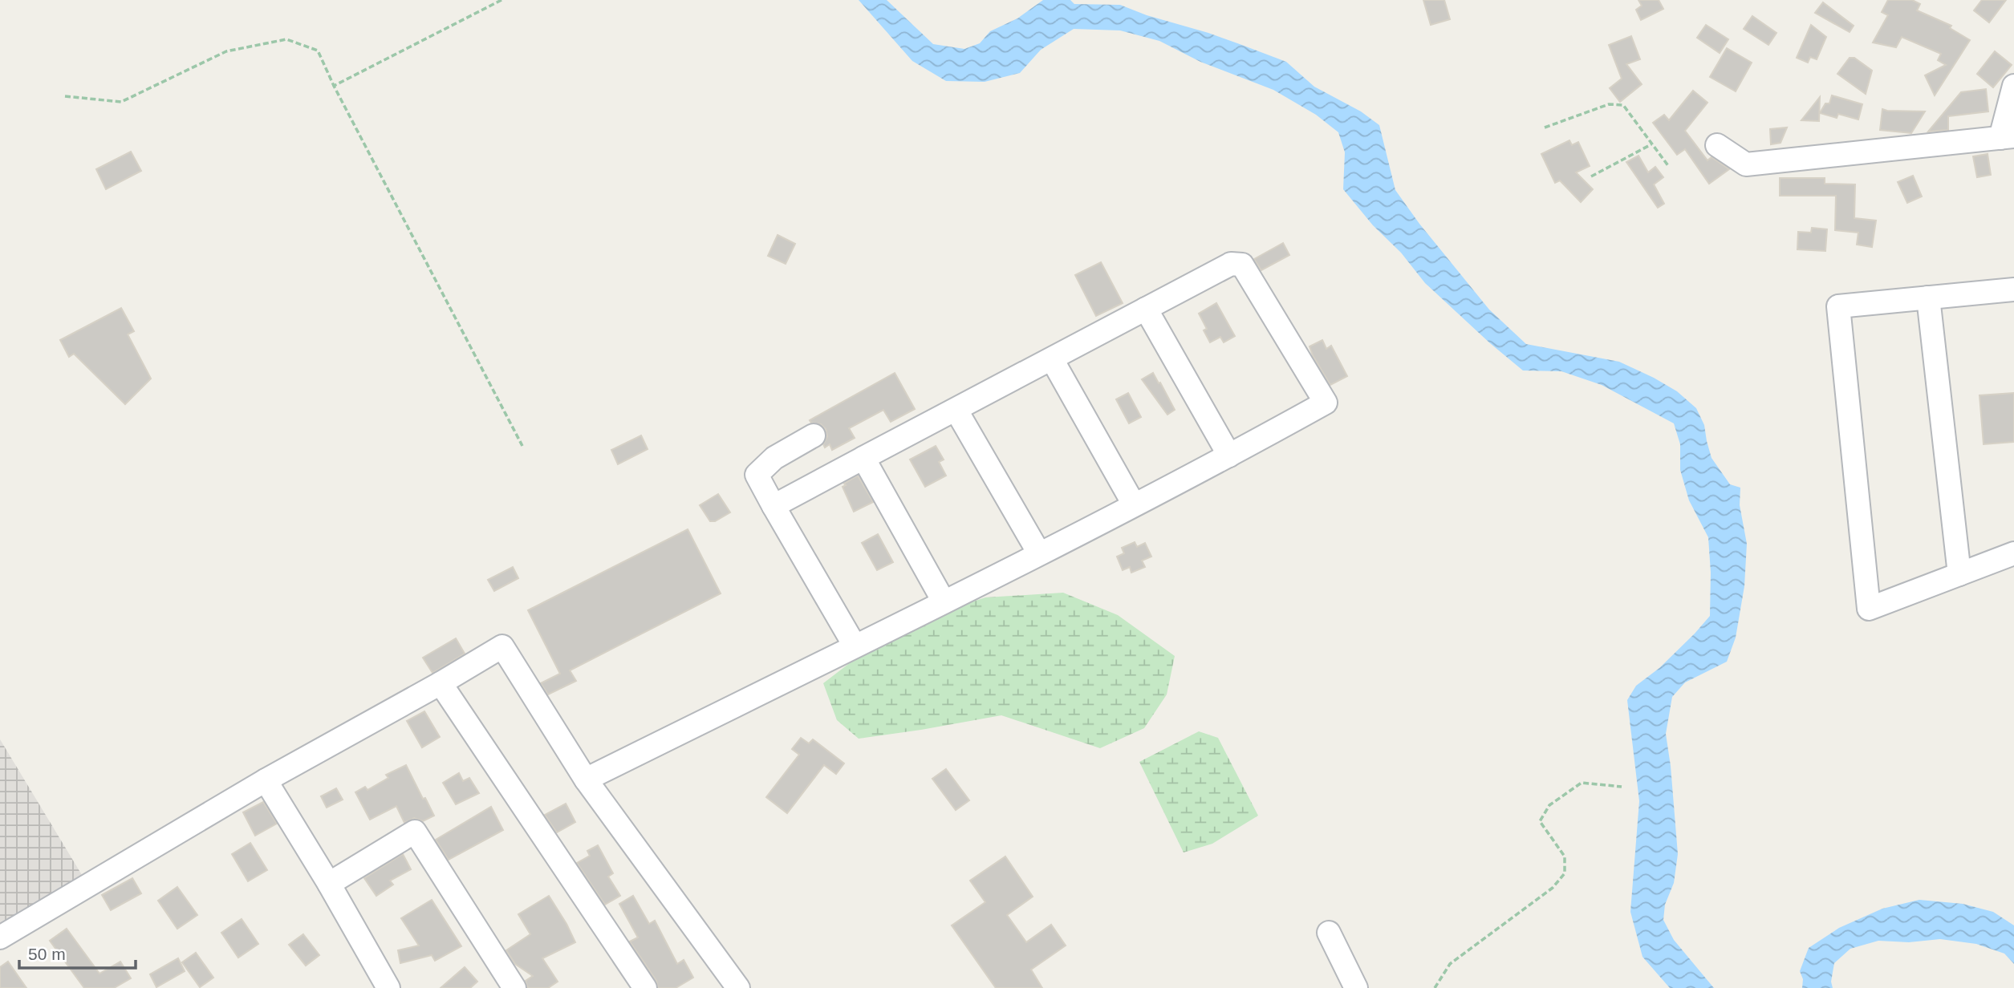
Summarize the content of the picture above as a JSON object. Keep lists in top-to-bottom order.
{
  "scale_bar": "50 m"
}
